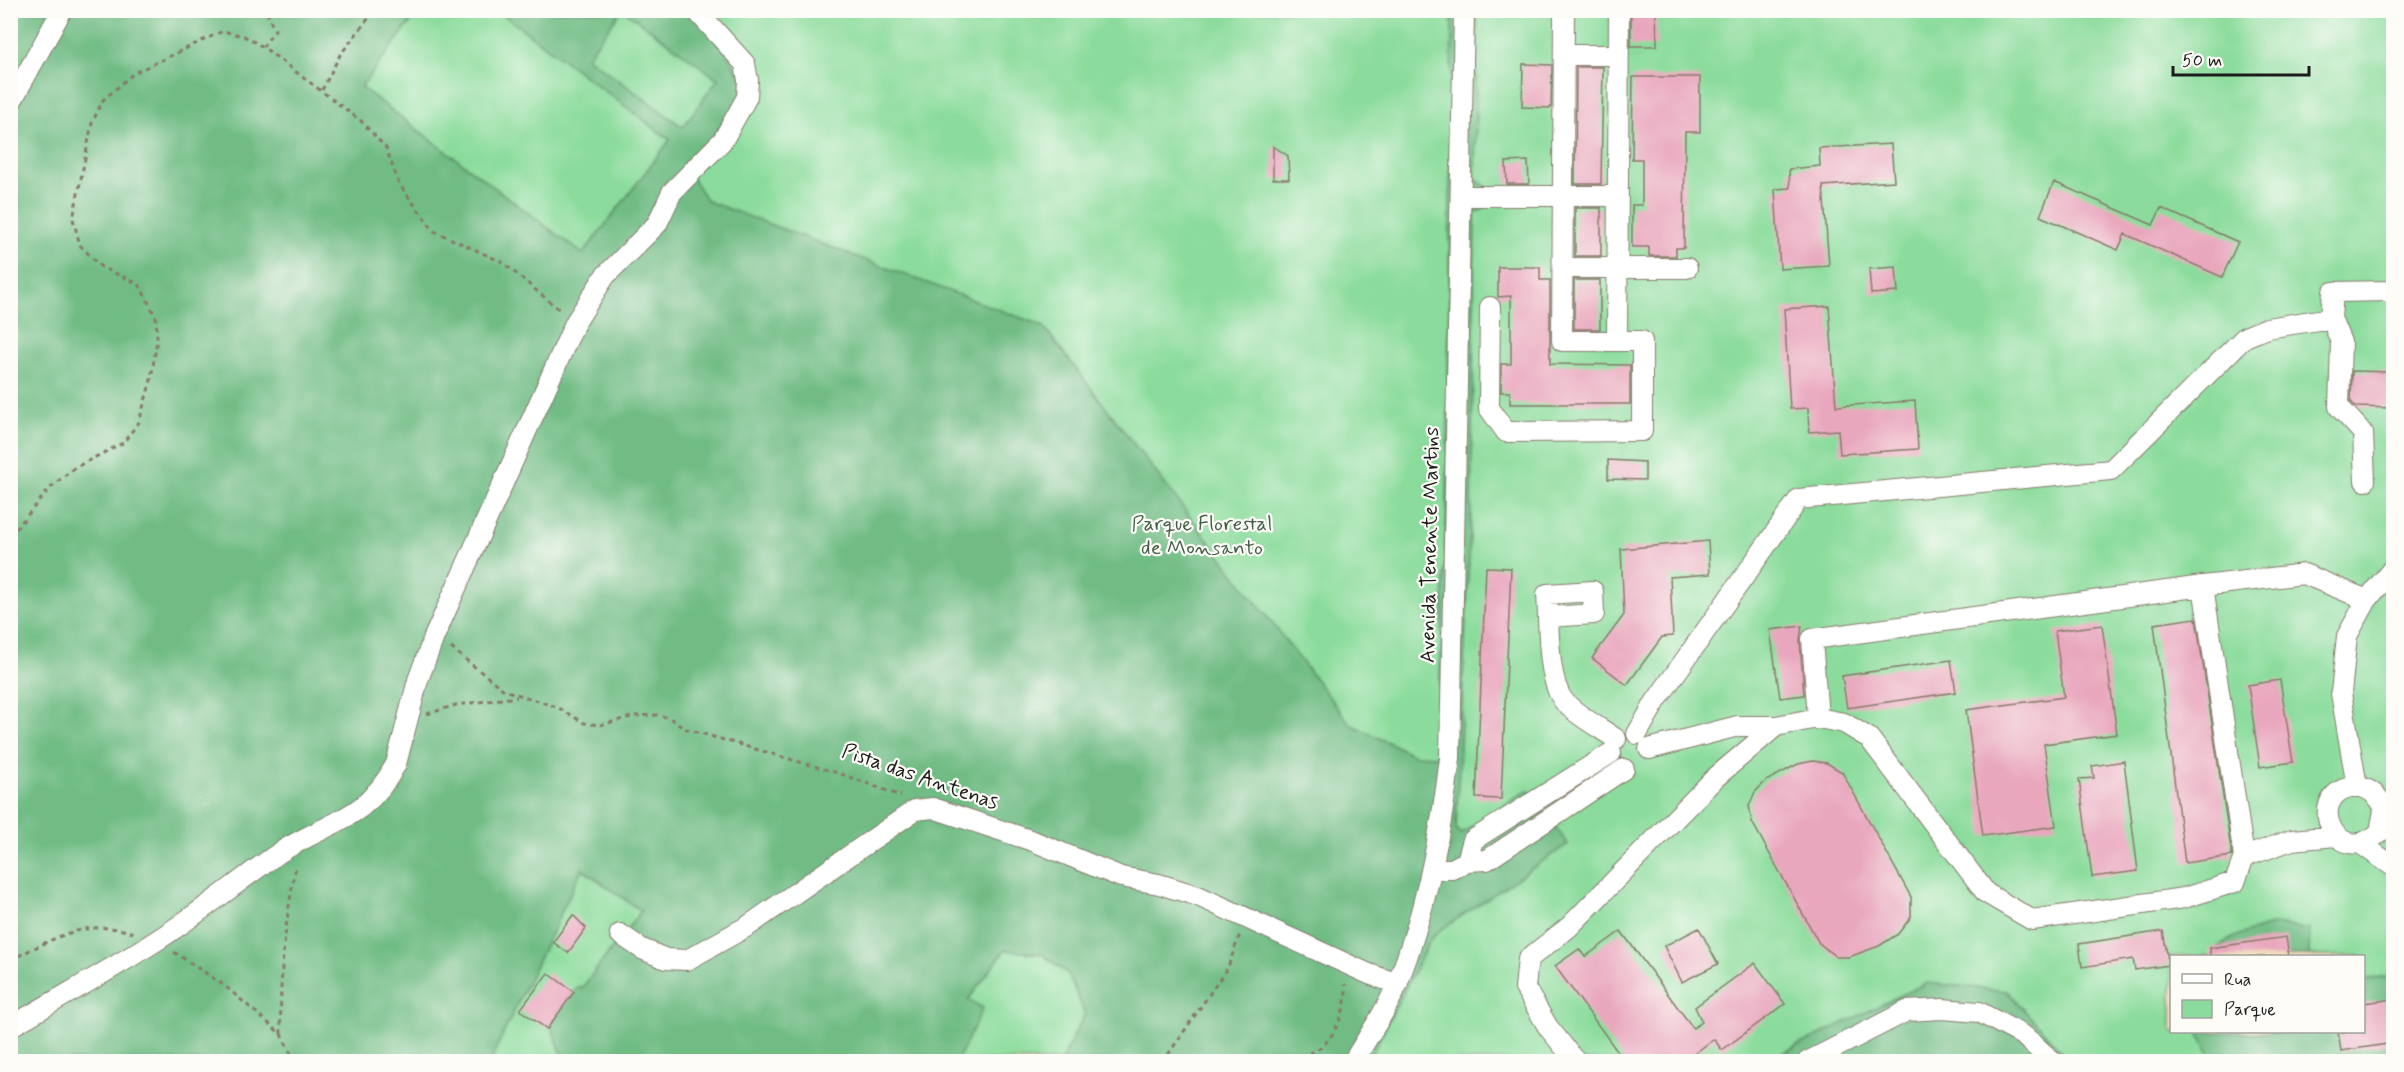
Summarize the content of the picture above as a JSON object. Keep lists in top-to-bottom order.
{
  "streets": {
    "street": ["Avenida Tenente Martins", "Pista das Antenas"]
  },
  "crossings": [
    ["Avenida Tenente Martins", "Pista das Antenas"]
  ],
  "parks": ["Parque Florestal de Monsanto"],
  "legend": ["Rua", "Parque"],
  "scale_bar": "50 m"
}
